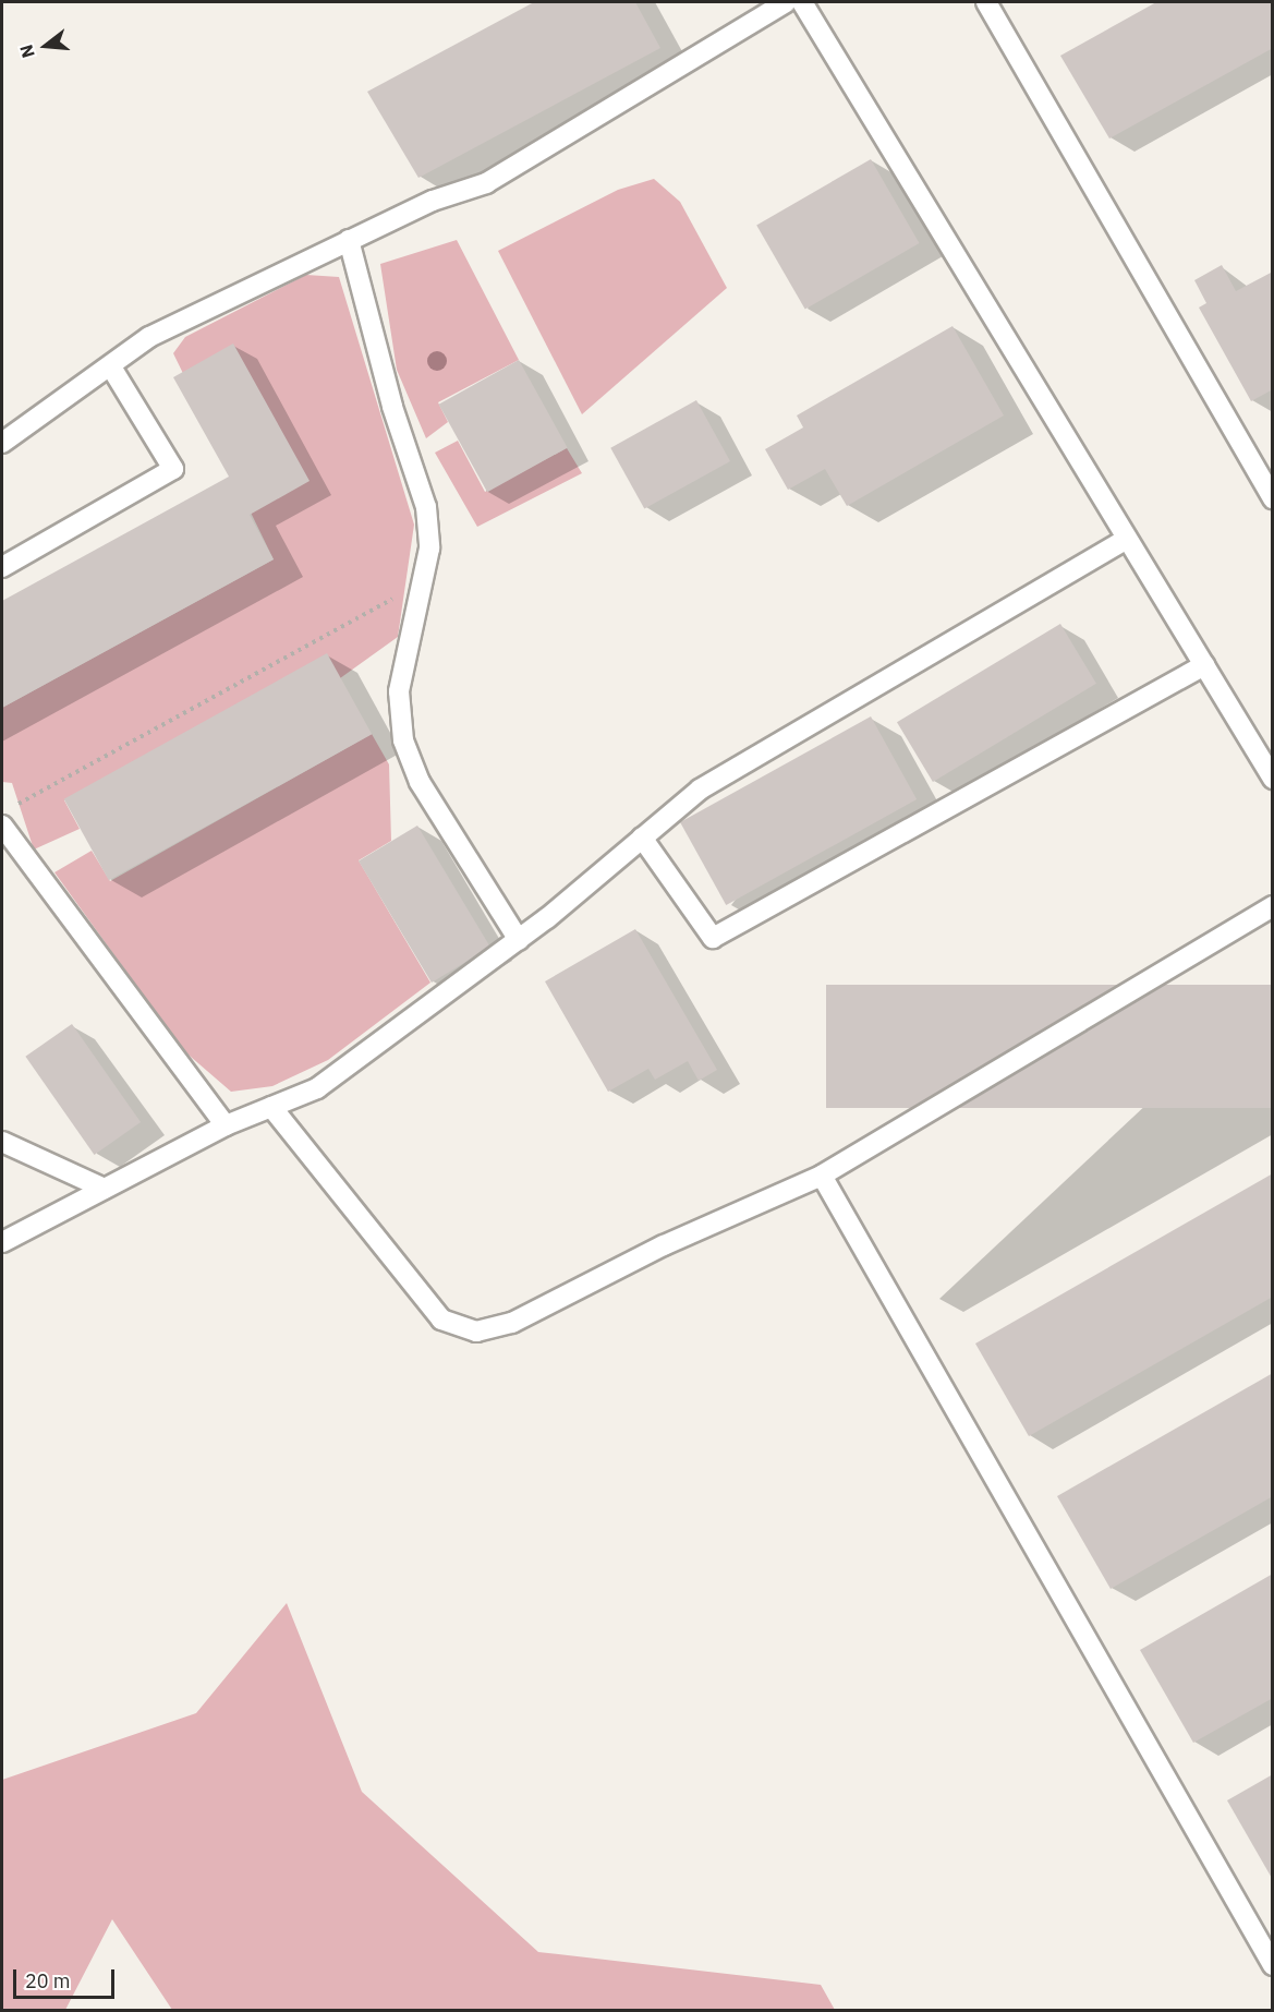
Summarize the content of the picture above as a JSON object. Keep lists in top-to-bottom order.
{
  "scale_bar": "20 m",
  "north": "left"
}
